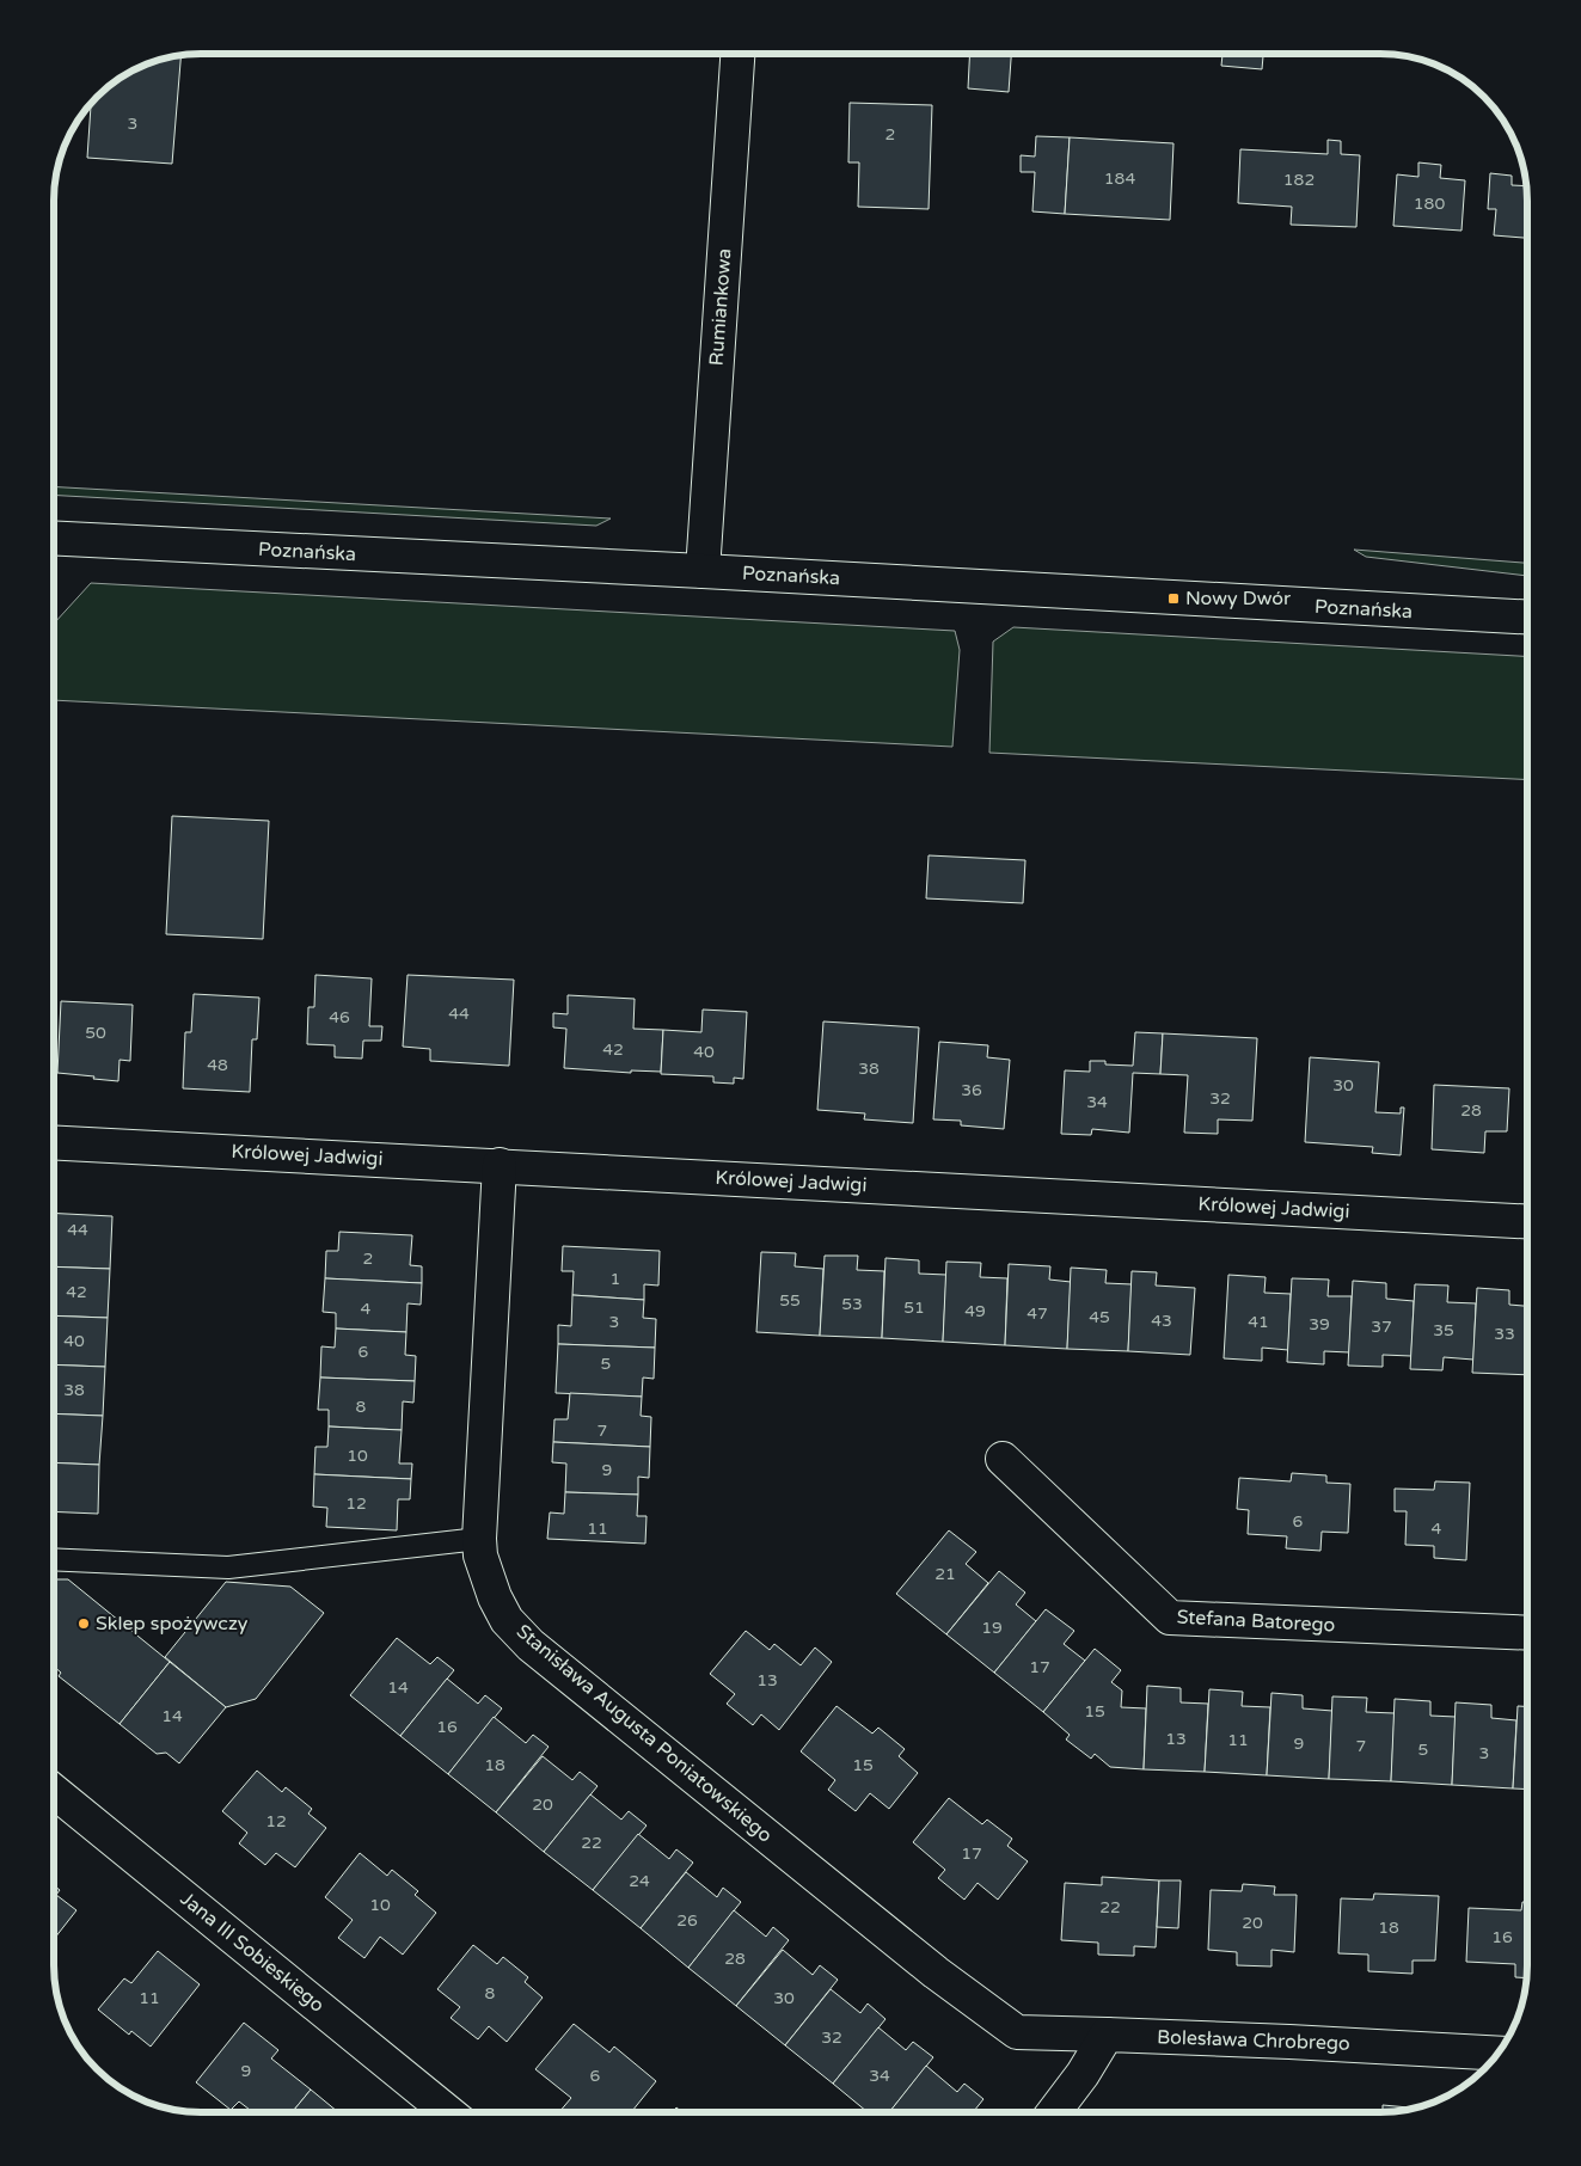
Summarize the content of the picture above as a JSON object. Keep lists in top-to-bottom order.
{
  "streets": {
    "street": [
      "Rumiankowa",
      "Poznańska",
      "Królowej Jadwigi",
      "Stefana Batorego",
      "Stanisława Augusta Poniatowskiego",
      "Jana III Sobieskiego",
      "Bolesława Chrobrego"
    ]
  },
  "crossings": [
    ["Rumiankowa", "Poznańska"],
    ["Królowej Jadwigi", "Stanisława Augusta Poniatowskiego"],
    ["Stanisława Augusta Poniatowskiego", "Bolesława Chrobrego"]
  ],
  "places": {
    "transit": ["Nowy Dwór"],
    "other": ["Sklep spożywczy"]
  },
  "house_numbers": [
    "3",
    "2",
    "184",
    "182",
    "180",
    "44",
    "46",
    "50",
    "42",
    "40",
    "48",
    "38",
    "30",
    "36",
    "32",
    "34",
    "28",
    "44",
    "2",
    "1",
    "42",
    "55",
    "53",
    "51",
    "4",
    "49",
    "47",
    "45",
    "43",
    "3",
    "41",
    "39",
    "37",
    "35",
    "33",
    "40",
    "6",
    "5",
    "38",
    "8",
    "7",
    "10",
    "9",
    "12",
    "6",
    "11",
    "4",
    "21",
    "19",
    "17",
    "13",
    "14",
    "15",
    "14",
    "16",
    "13",
    "11",
    "9",
    "7",
    "5",
    "3",
    "18",
    "15",
    "20",
    "12",
    "22",
    "17",
    "24",
    "10",
    "22",
    "26",
    "20",
    "18",
    "16",
    "28",
    "8",
    "11",
    "30",
    "32",
    "9",
    "6",
    "34"
  ]
}
